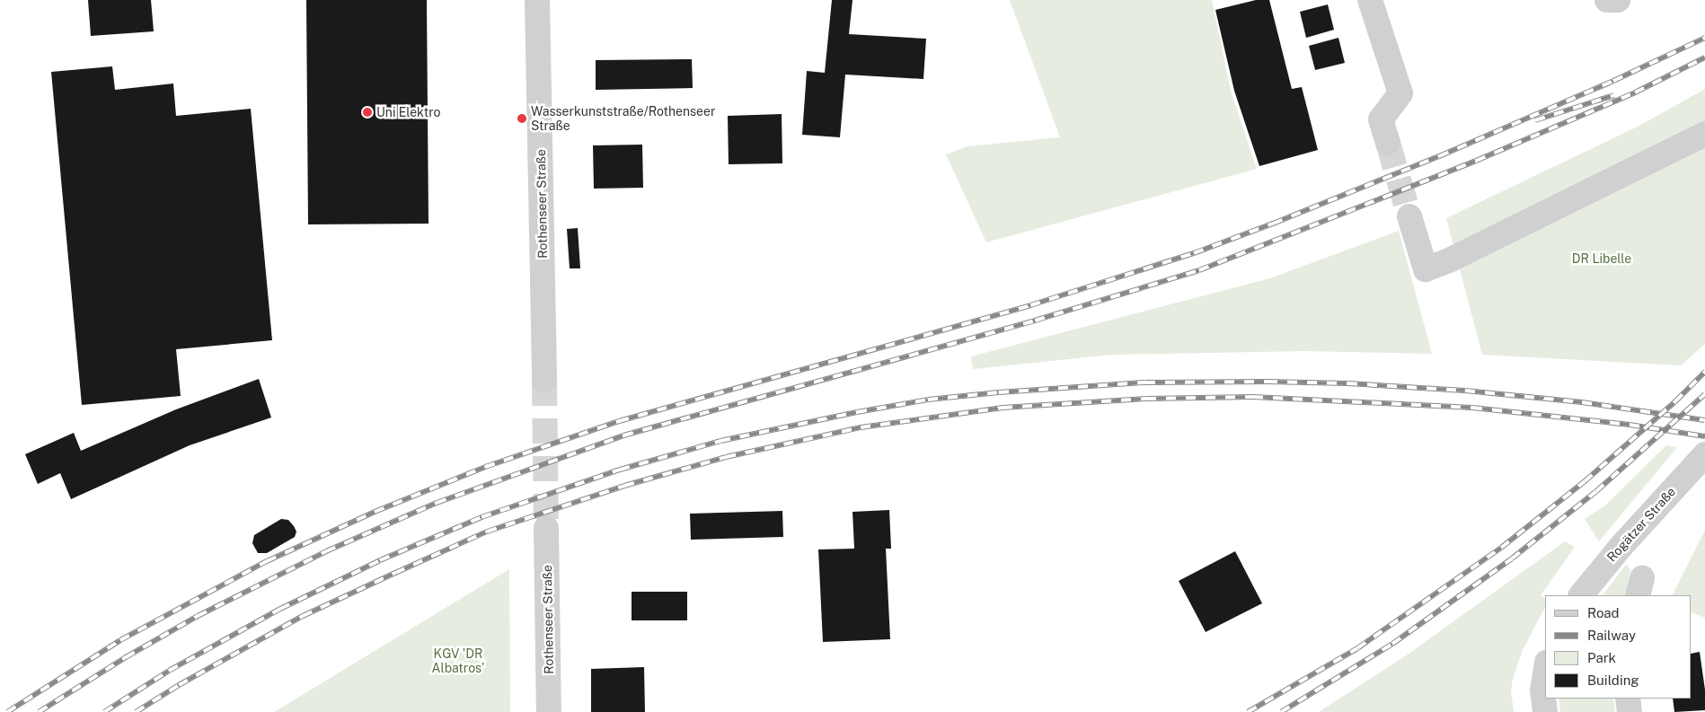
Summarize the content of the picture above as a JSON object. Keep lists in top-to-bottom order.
{
  "streets": {
    "street": ["Rothenseer Straße", "Rogätzer Straße"]
  },
  "parks": ["DR Libelle", "KGV 'DR Albatros'"],
  "places": ["Uni Elektro", "Wasserkunststraße/Rothenseer Straße"],
  "legend": [
    "Road",
    "Railway",
    "Park",
    "Building"
  ]
}
